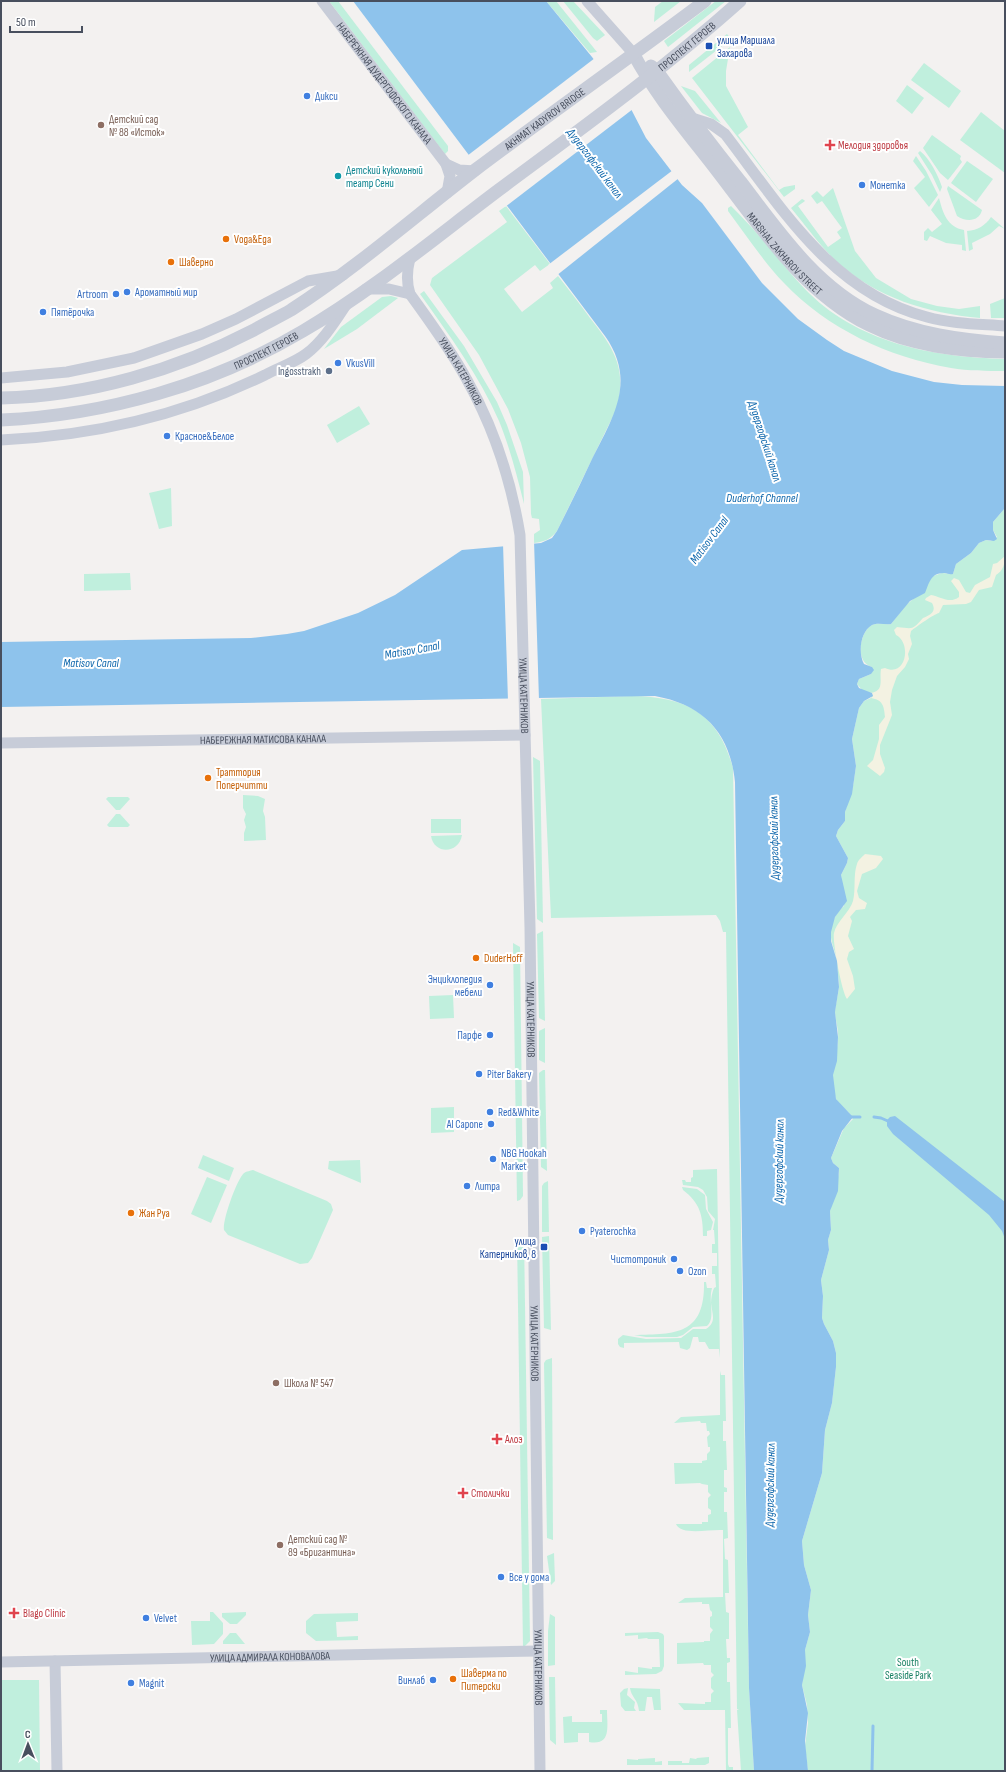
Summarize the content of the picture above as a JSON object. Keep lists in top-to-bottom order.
{
  "streets": {
    "street": [
      "ПРОСПЕКТ ГЕРОЕВ",
      "НАБЕРЕЖНАЯ ДУДЕРГОФСКОГО КАНАЛА",
      "AKHMAT KADYROV BRIDGE",
      "MARSHAL ZAKHAROV STREET",
      "УЛИЦА КАТЕРНИКОВ",
      "НАБЕРЕЖНАЯ МАТИСОВА КАНАЛА",
      "УЛИЦА АДМИРАЛА КОНОВАЛОВА"
    ]
  },
  "crossings": [
    ["ПРОСПЕКТ ГЕРОЕВ", "НАБЕРЕЖНАЯ ДУДЕРГОФСКОГО КАНАЛА"],
    ["ПРОСПЕКТ ГЕРОЕВ", "AKHMAT KADYROV BRIDGE"],
    ["ПРОСПЕКТ ГЕРОЕВ", "MARSHAL ZAKHAROV STREET"],
    ["ПРОСПЕКТ ГЕРОЕВ", "УЛИЦА КАТЕРНИКОВ"],
    ["AKHMAT KADYROV BRIDGE", "MARSHAL ZAKHAROV STREET"],
    ["УЛИЦА КАТЕРНИКОВ", "НАБЕРЕЖНАЯ МАТИСОВА КАНАЛА"],
    ["УЛИЦА КАТЕРНИКОВ", "УЛИЦА АДМИРАЛА КОНОВАЛОВА"]
  ],
  "water": ["Дудергофский канал", "Duderhof Channel", "Matisov Canal"],
  "parks": ["South Seaside Park"],
  "places": {
    "transit": ["улица Маршала Захарова", "улица Катерников, 8"],
    "other": [
      "Дикси",
      "Детский сад № 88 «Исток»",
      "Детский кукольный театр Сени",
      "Монетка",
      "Vода&Еда",
      "Шаверно",
      "Ароматный мир",
      "Artroom",
      "Пятёрочка",
      "VkusVill",
      "Ingosstrakh",
      "Красное&Белое",
      "Траттория Поперчитти",
      "DuderHoff",
      "Энциклопедия мебели",
      "Парфе",
      "Piter Bakery",
      "Red&White",
      "Al Capone",
      "NBG Hookah Market",
      "Литра",
      "Жан Руа",
      "Pyaterochka",
      "Чистотроник",
      "Ozon",
      "Школа № 547",
      "Детский сад № 89 «Бригантина»",
      "Все у дома",
      "Velvet",
      "Шаверма по Питерски",
      "Винлаб",
      "Magnit"
    ],
    "health": [
      "Мелодия здоровья",
      "Алоэ",
      "Столички",
      "Blago Clinic"
    ]
  },
  "scale_bar": "50 m",
  "north": "top"
}
